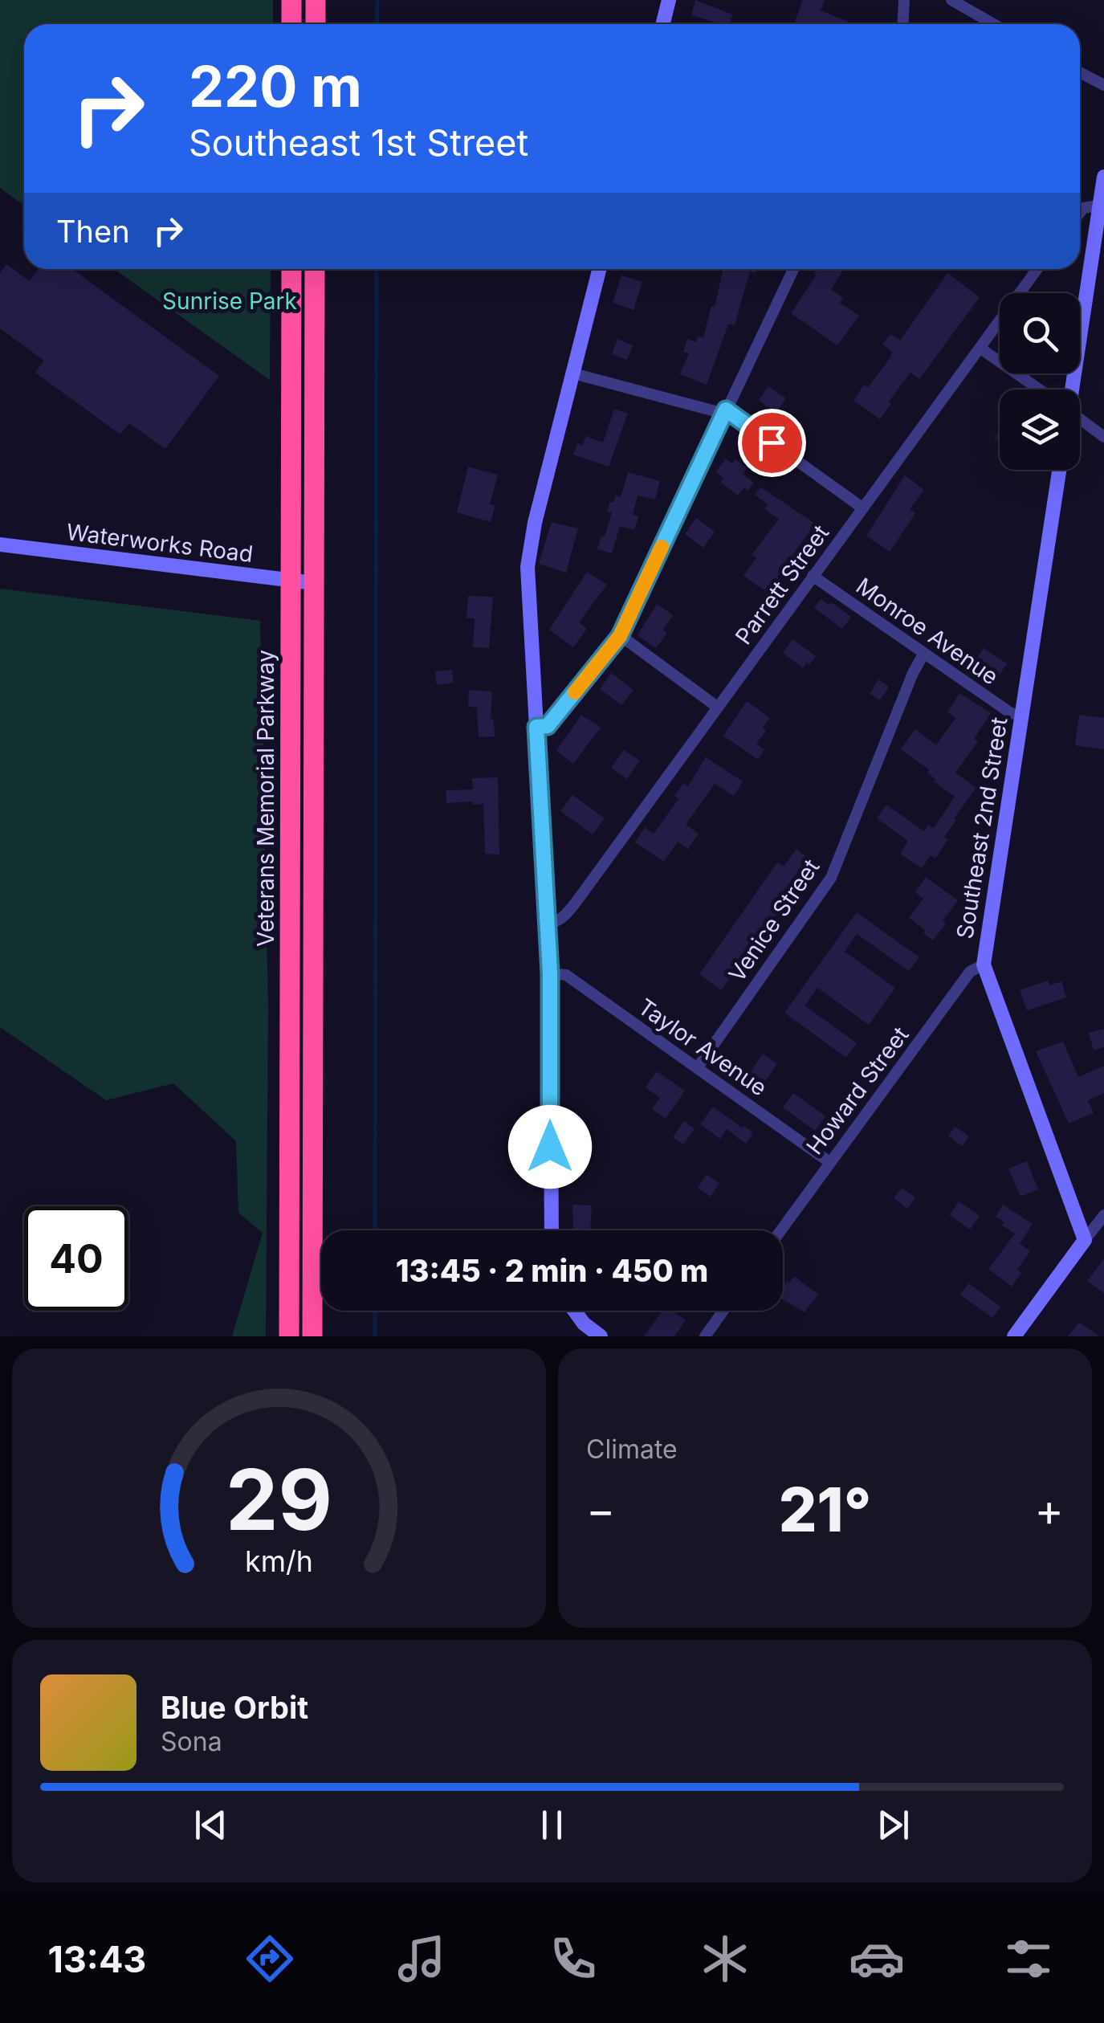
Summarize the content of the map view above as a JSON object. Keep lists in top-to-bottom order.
{
  "streets": {
    "highway": ["Veterans Memorial Parkway"],
    "street": [
      "Waterworks Road",
      "Parrett Street",
      "Monroe Avenue",
      "Southeast 2nd Street",
      "Venice Street",
      "Taylor Avenue",
      "Howard Street"
    ]
  },
  "crossings": [
    ["Waterworks Road", "Veterans Memorial Parkway"],
    ["Parrett Street", "Monroe Avenue"],
    ["Monroe Avenue", "Southeast 2nd Street"],
    ["Monroe Avenue", "Venice Street"],
    ["Southeast 2nd Street", "Howard Street"],
    ["Venice Street", "Taylor Avenue"],
    ["Taylor Avenue", "Howard Street"]
  ],
  "parks": ["Sunrise Park"],
  "page": {
    "turn": ["220 m", "Southeast 1st Street"],
    "then": "Then",
    "limit": "40",
    "trip": "13:45 · 2 min · 450 m",
    "tile": "Climate",
    "heat": ["−", "21°", "+"],
    "song": ["Blue Orbit", "Sona"],
    "tabs": "13:43",
    "gauge": ["29", "km/h"]
  }
}
